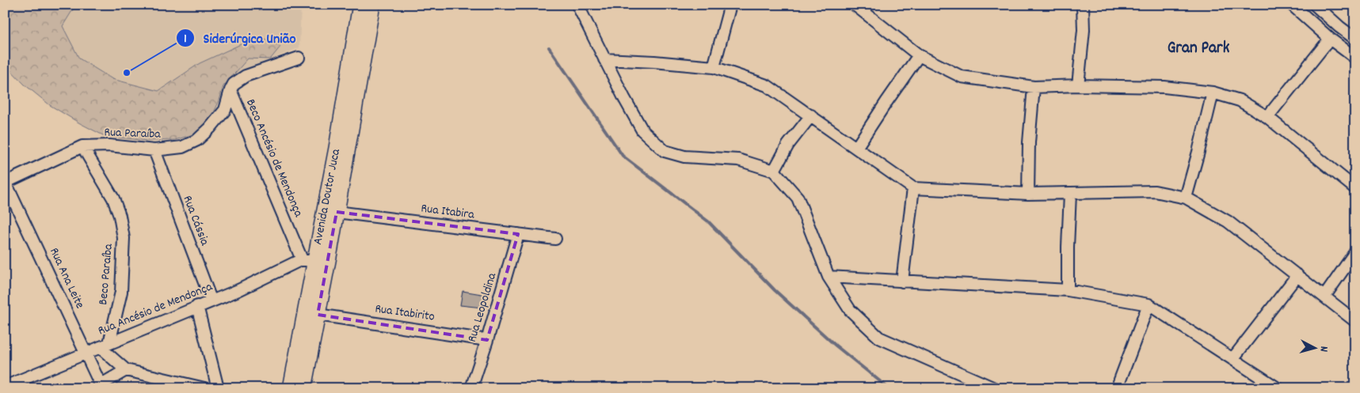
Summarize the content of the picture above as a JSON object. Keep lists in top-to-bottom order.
{
  "streets": {
    "main road": ["Avenida Doutor Juca"],
    "street": [
      "Rua Paraíba",
      "Beco Ancésio de Mendonça",
      "Rua Itabira",
      "Rua Cássia",
      "Beco Paraíba",
      "Rua Ana Leite",
      "Rua Leopoldina",
      "Rua Ancésio de Mendonça",
      "Rua Itabirito"
    ]
  },
  "crossings": [
    ["Rua Paraíba", "Beco Ancésio de Mendonça"],
    ["Rua Paraíba", "Rua Cássia"],
    ["Rua Paraíba", "Beco Paraíba"],
    ["Rua Paraíba", "Rua Ana Leite"],
    ["Beco Ancésio de Mendonça", "Avenida Doutor Juca"],
    ["Beco Ancésio de Mendonça", "Rua Ancésio de Mendonça"],
    ["Avenida Doutor Juca", "Rua Itabira"],
    ["Avenida Doutor Juca", "Rua Ancésio de Mendonça"],
    ["Avenida Doutor Juca", "Rua Itabirito"],
    ["Rua Itabira", "Rua Leopoldina"],
    ["Rua Cássia", "Rua Ancésio de Mendonça"],
    ["Beco Paraíba", "Rua Ancésio de Mendonça"],
    ["Rua Ana Leite", "Rua Ancésio de Mendonça"],
    ["Rua Leopoldina", "Rua Itabirito"]
  ],
  "districts": ["Gran Park"],
  "places": ["Siderúrgica União"],
  "north": "right"
}
